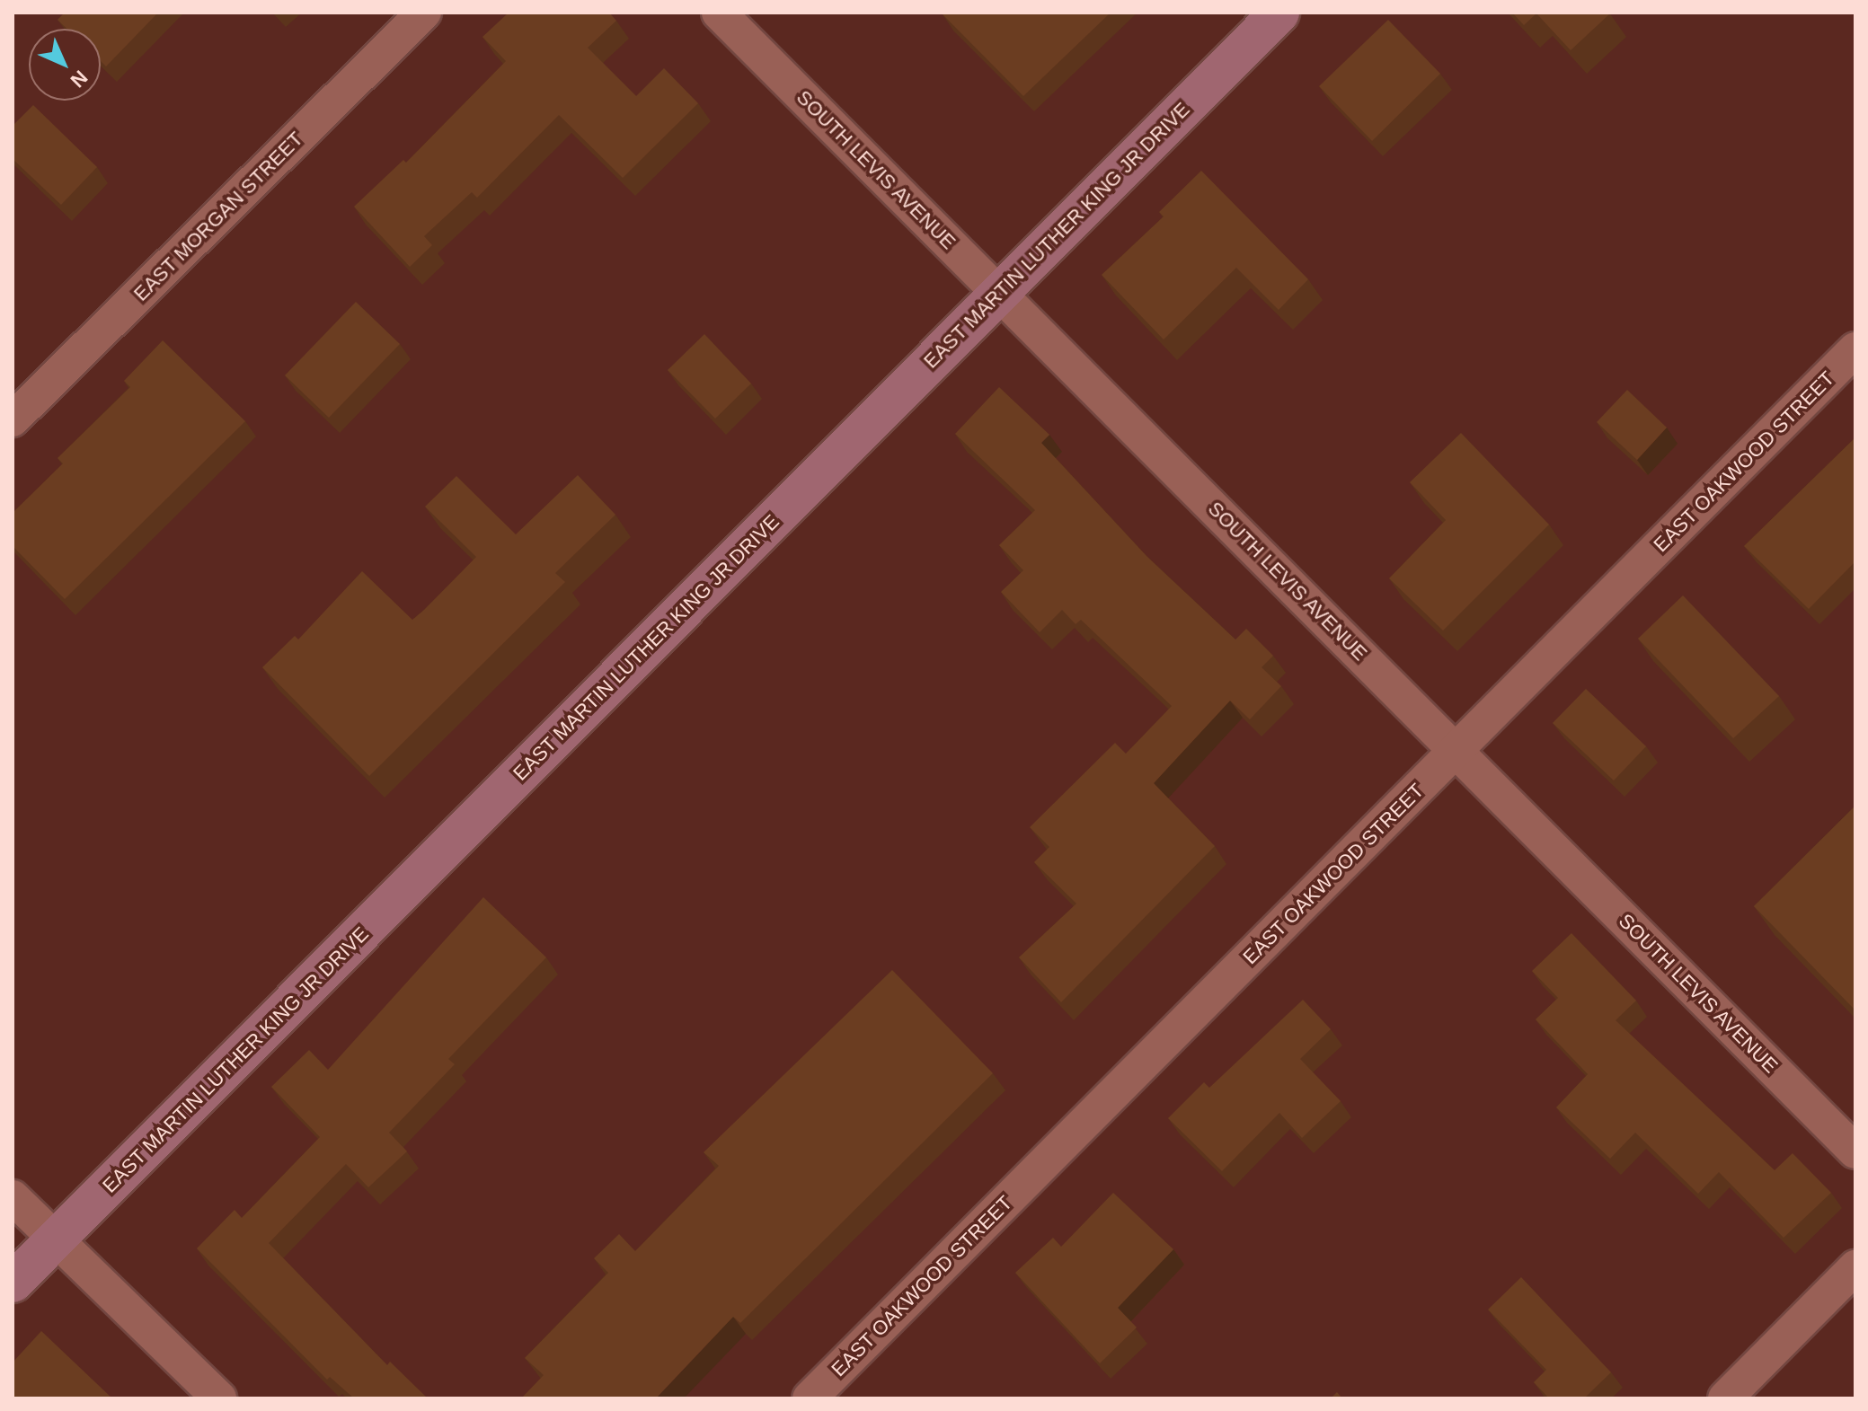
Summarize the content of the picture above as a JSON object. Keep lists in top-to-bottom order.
{
  "streets": {
    "street": [
      "SOUTH LEVIS AVENUE",
      "EAST MORGAN STREET",
      "EAST MARTIN LUTHER KING JR DRIVE",
      "EAST OAKWOOD STREET"
    ]
  },
  "crossings": [
    ["SOUTH LEVIS AVENUE", "EAST MARTIN LUTHER KING JR DRIVE"],
    ["SOUTH LEVIS AVENUE", "EAST OAKWOOD STREET"]
  ],
  "north": "bottom right"
}
